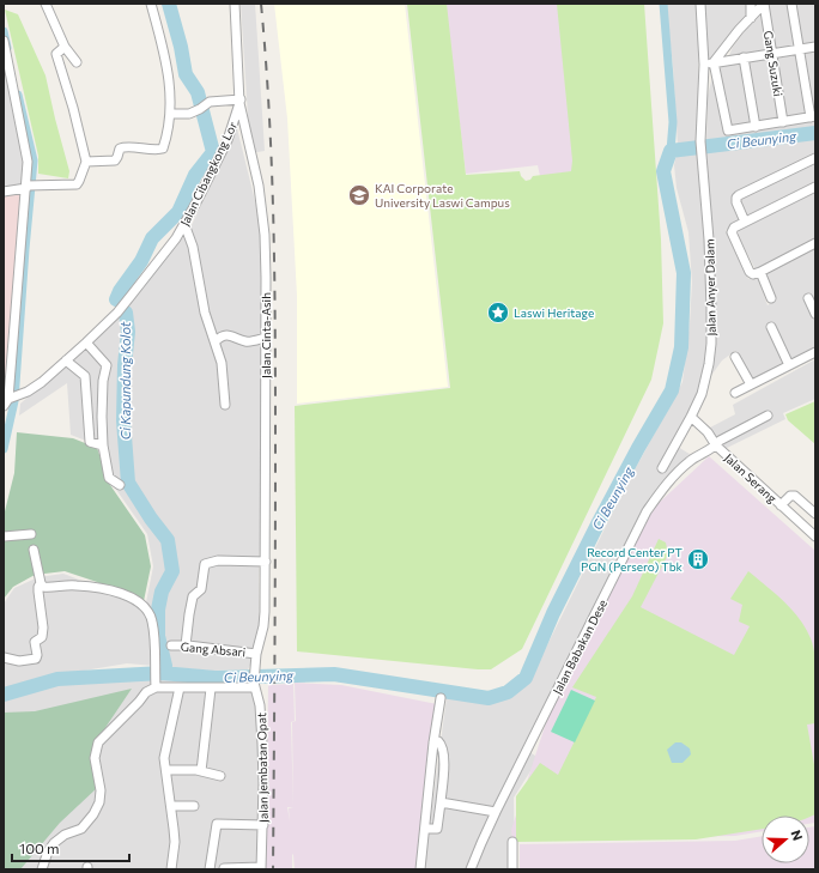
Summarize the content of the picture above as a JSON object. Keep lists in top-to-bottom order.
{
  "streets": {
    "street": [
      "Gang Suzuki",
      "Jalan Cibangkong Lor",
      "Jalan Anyer Dalam",
      "Jalan Cinta-Asih",
      "Jalan Serang",
      "Jalan Babakan Dese",
      "Gang Absari",
      "Jalan Jembatan Opat"
    ]
  },
  "crossings": [
    ["Jalan Cibangkong Lor", "Jalan Cinta-Asih"],
    ["Jalan Anyer Dalam", "Jalan Serang"],
    ["Jalan Cinta-Asih", "Gang Absari"],
    ["Jalan Cinta-Asih", "Jalan Jembatan Opat"],
    ["Jalan Serang", "Jalan Babakan Dese"]
  ],
  "water": ["Ci Beunying", "Ci Kapundung Kolot"],
  "places": {
    "school or university": ["KAI Corporate University Laswi Campus"],
    "place": ["Laswi Heritage"],
    "building": ["Record Center PT PGN (Persero) Tbk"]
  },
  "scale_bar": "100 m",
  "north": "right"
}
